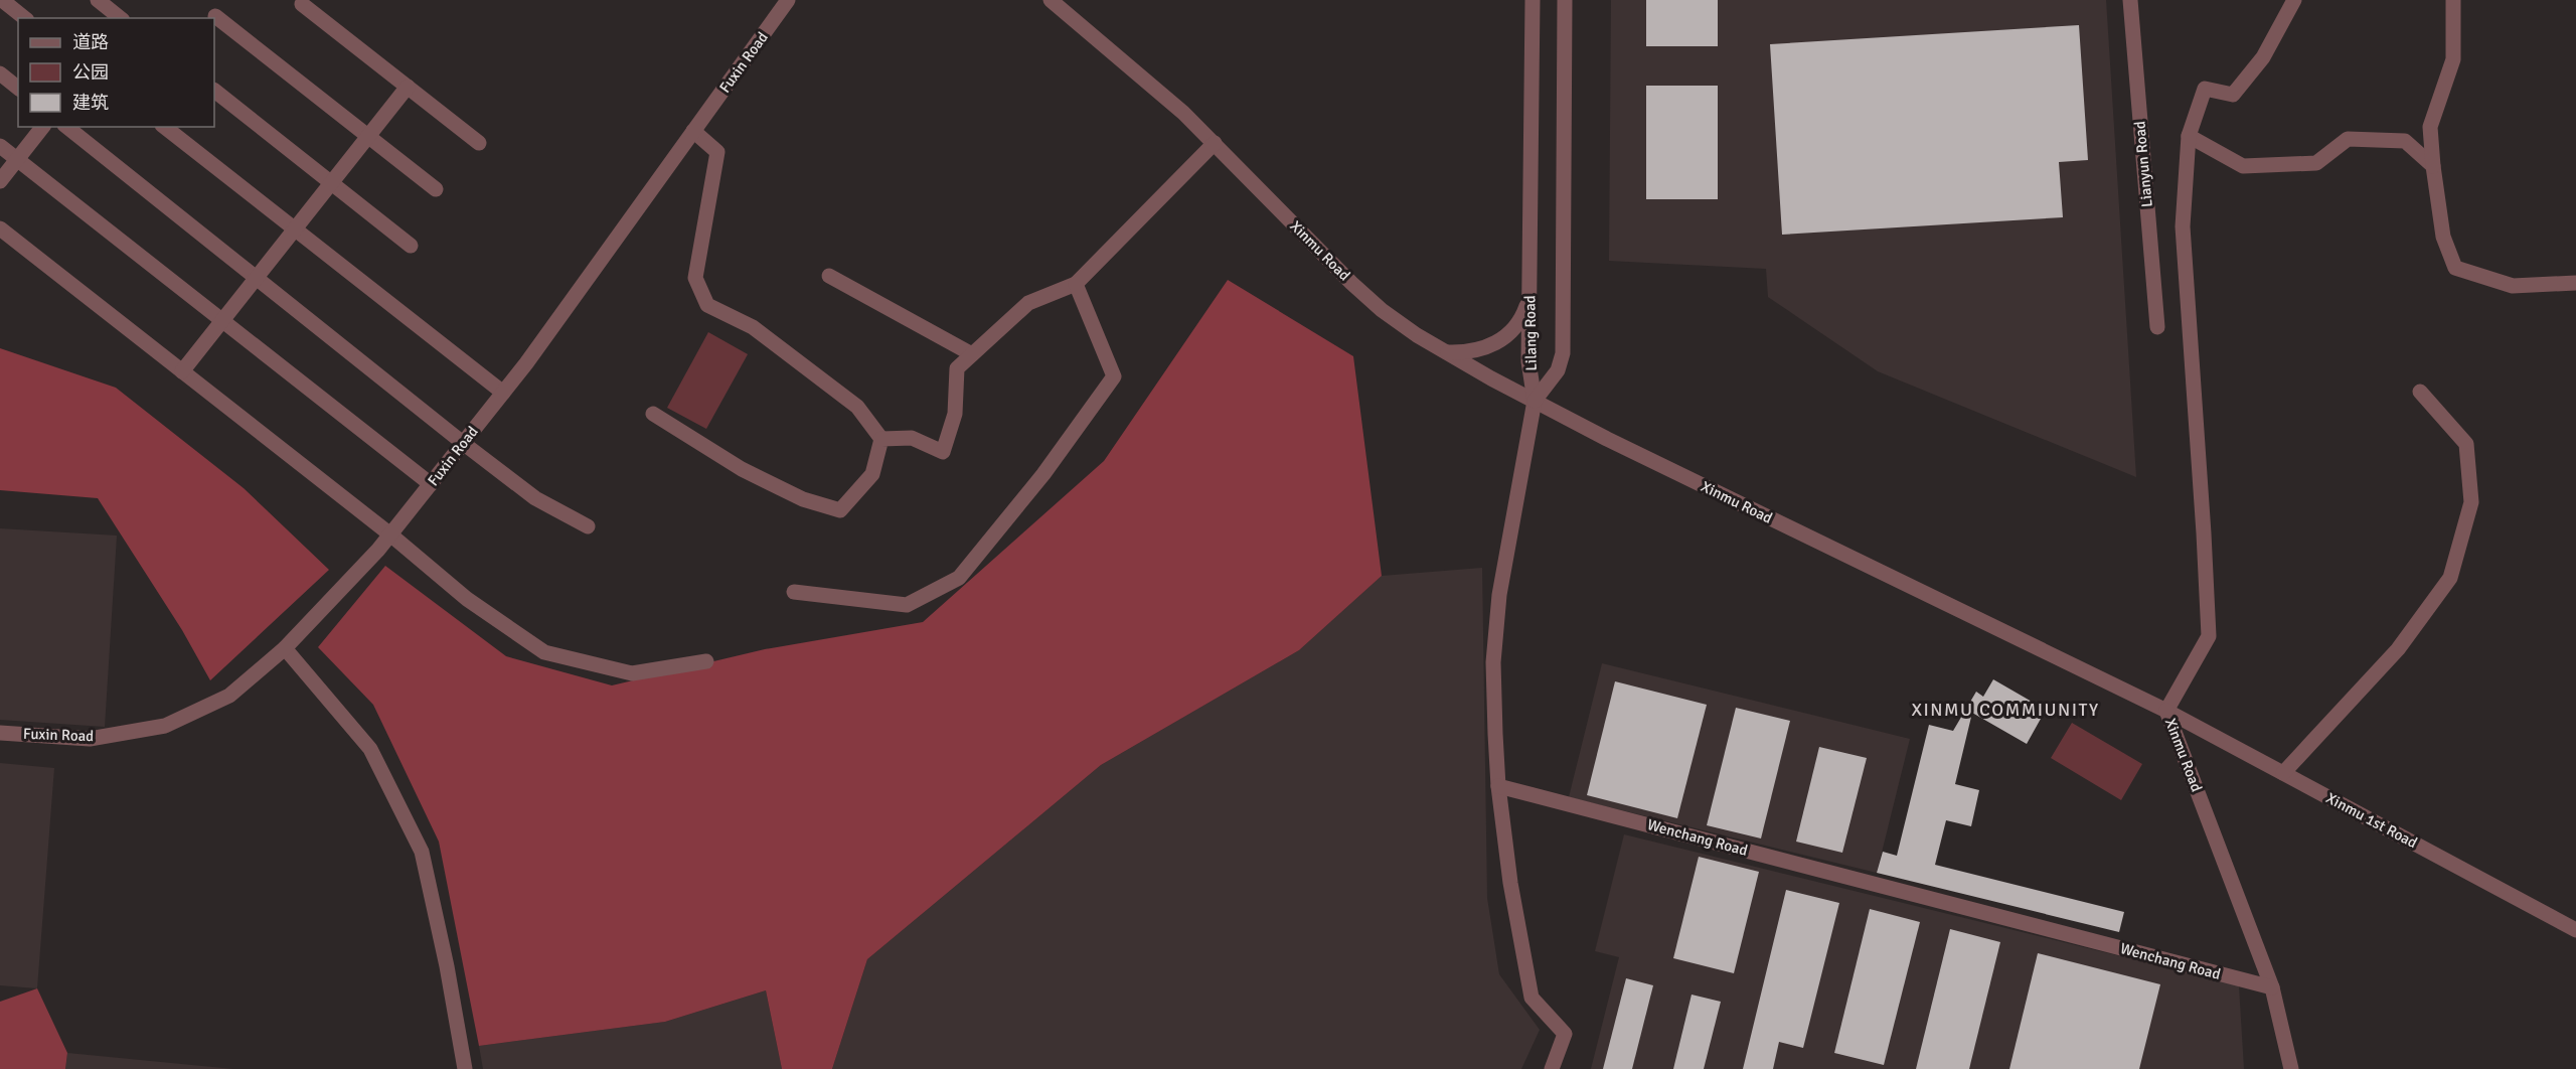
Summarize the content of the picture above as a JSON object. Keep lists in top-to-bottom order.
{
  "streets": {
    "street": [
      "Fuxin Road",
      "Lianyun Road",
      "Xinmu Road",
      "Lilang Road",
      "Xinmu 1st Road",
      "Wenchang Road"
    ]
  },
  "crossings": [
    ["Xinmu Road", "Lilang Road"],
    ["Xinmu Road", "Xinmu 1st Road"],
    ["Xinmu Road", "Wenchang Road"]
  ],
  "districts": ["XINMU COMMIUNITY"],
  "legend": ["道路", "公园", "建筑"]
}
